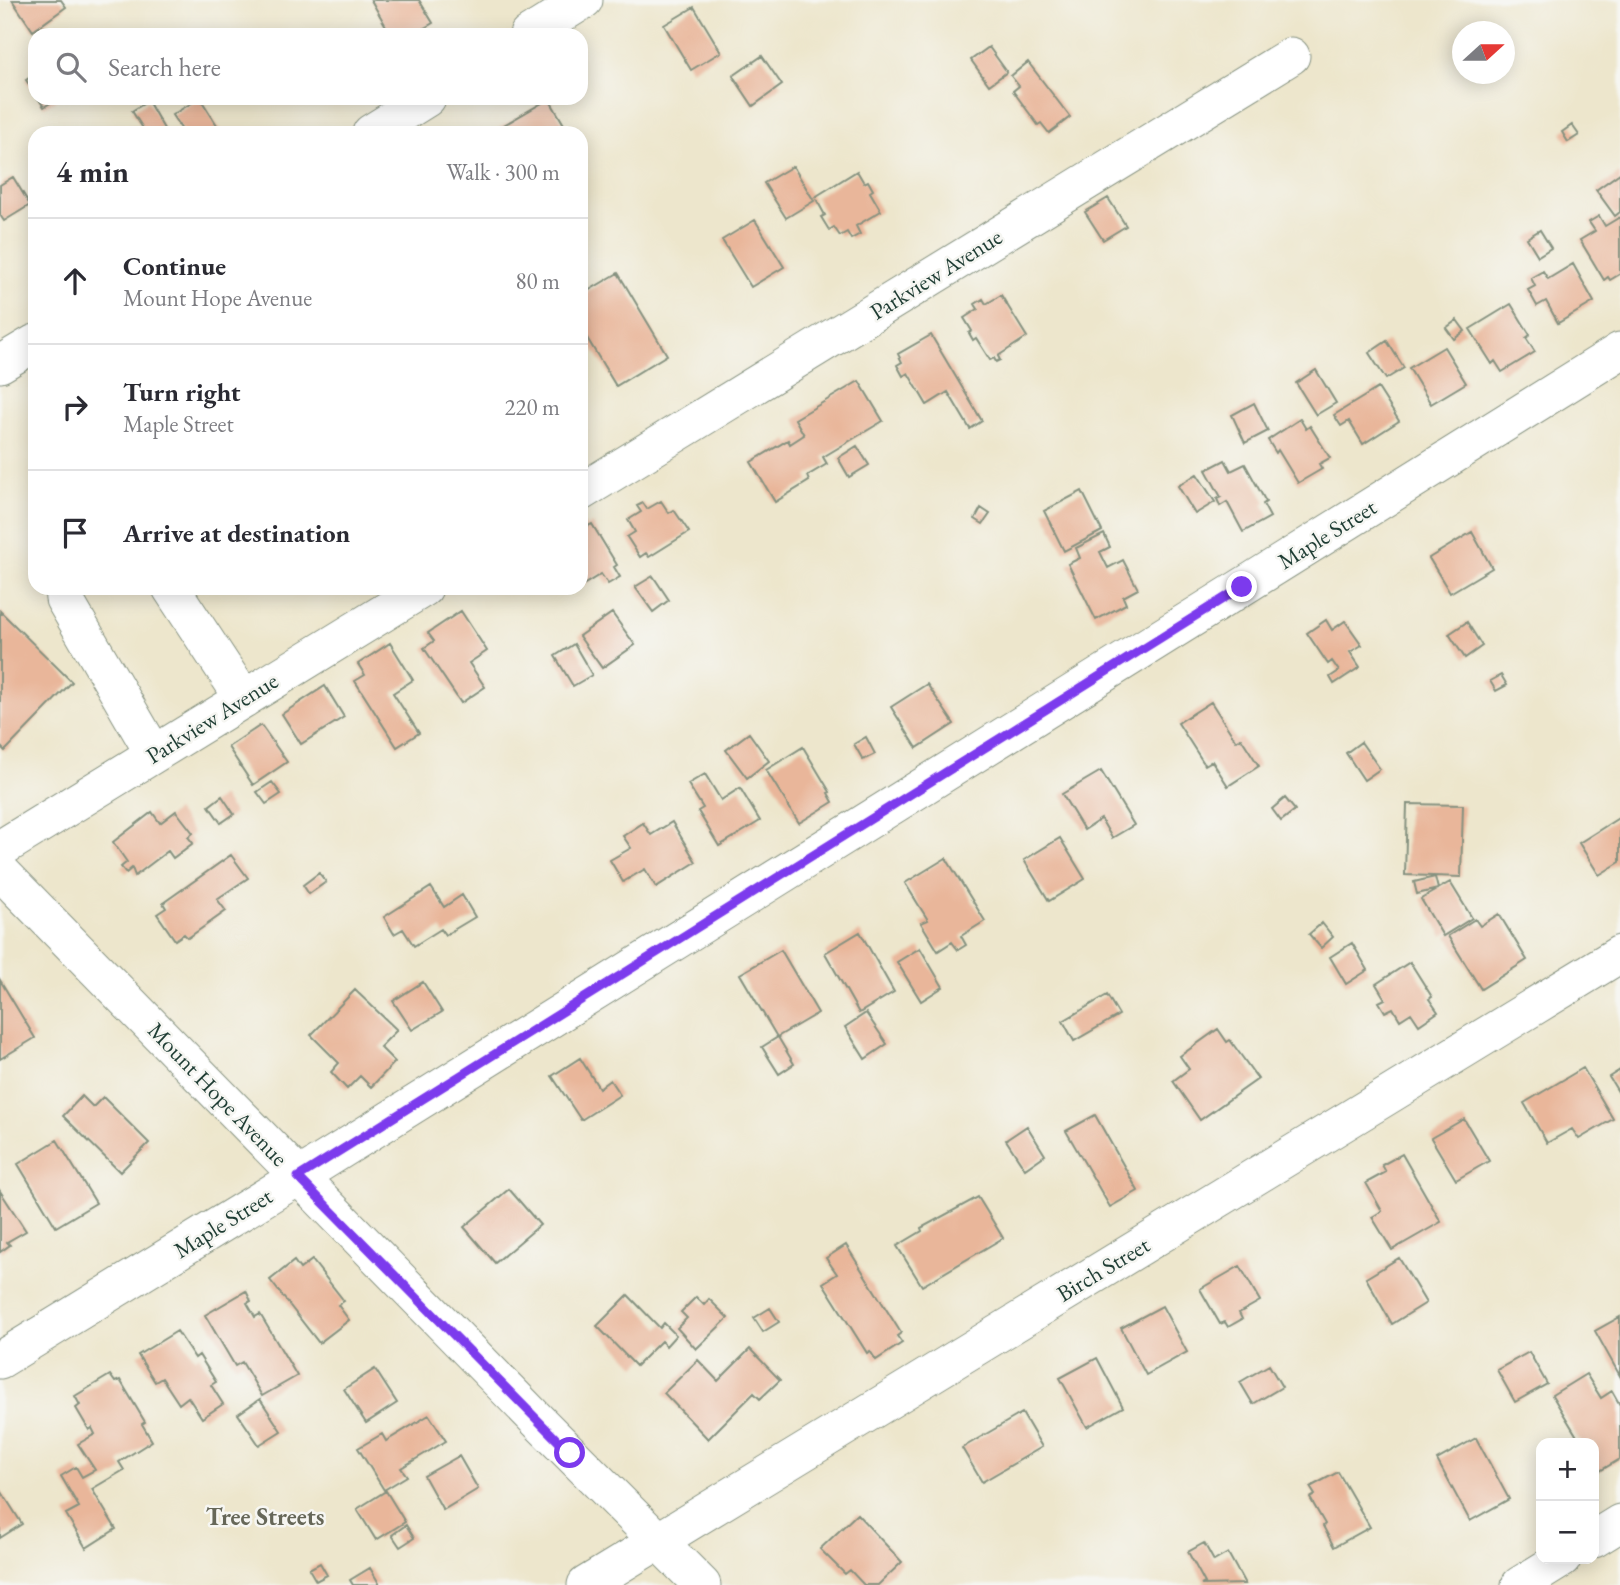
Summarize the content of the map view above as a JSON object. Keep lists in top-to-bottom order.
{
  "streets": {
    "street": [
      "Parkview Avenue",
      "Maple Street",
      "Mount Hope Avenue",
      "Birch Street"
    ]
  },
  "crossings": [
    ["Maple Street", "Mount Hope Avenue"],
    ["Mount Hope Avenue", "Birch Street"]
  ],
  "districts": ["Tree Streets"],
  "north": "right",
  "page": {
    "search": "Search here",
    "heading": ["4 min", "Walk · 300 m"],
    "list": [
      ["Continue", "Mount Hope Avenue", "80 m"],
      ["Turn right", "Maple Street", "220 m"],
      "Arrive at destination"
    ],
    "map_buttons": ["+", "−"]
  }
}
